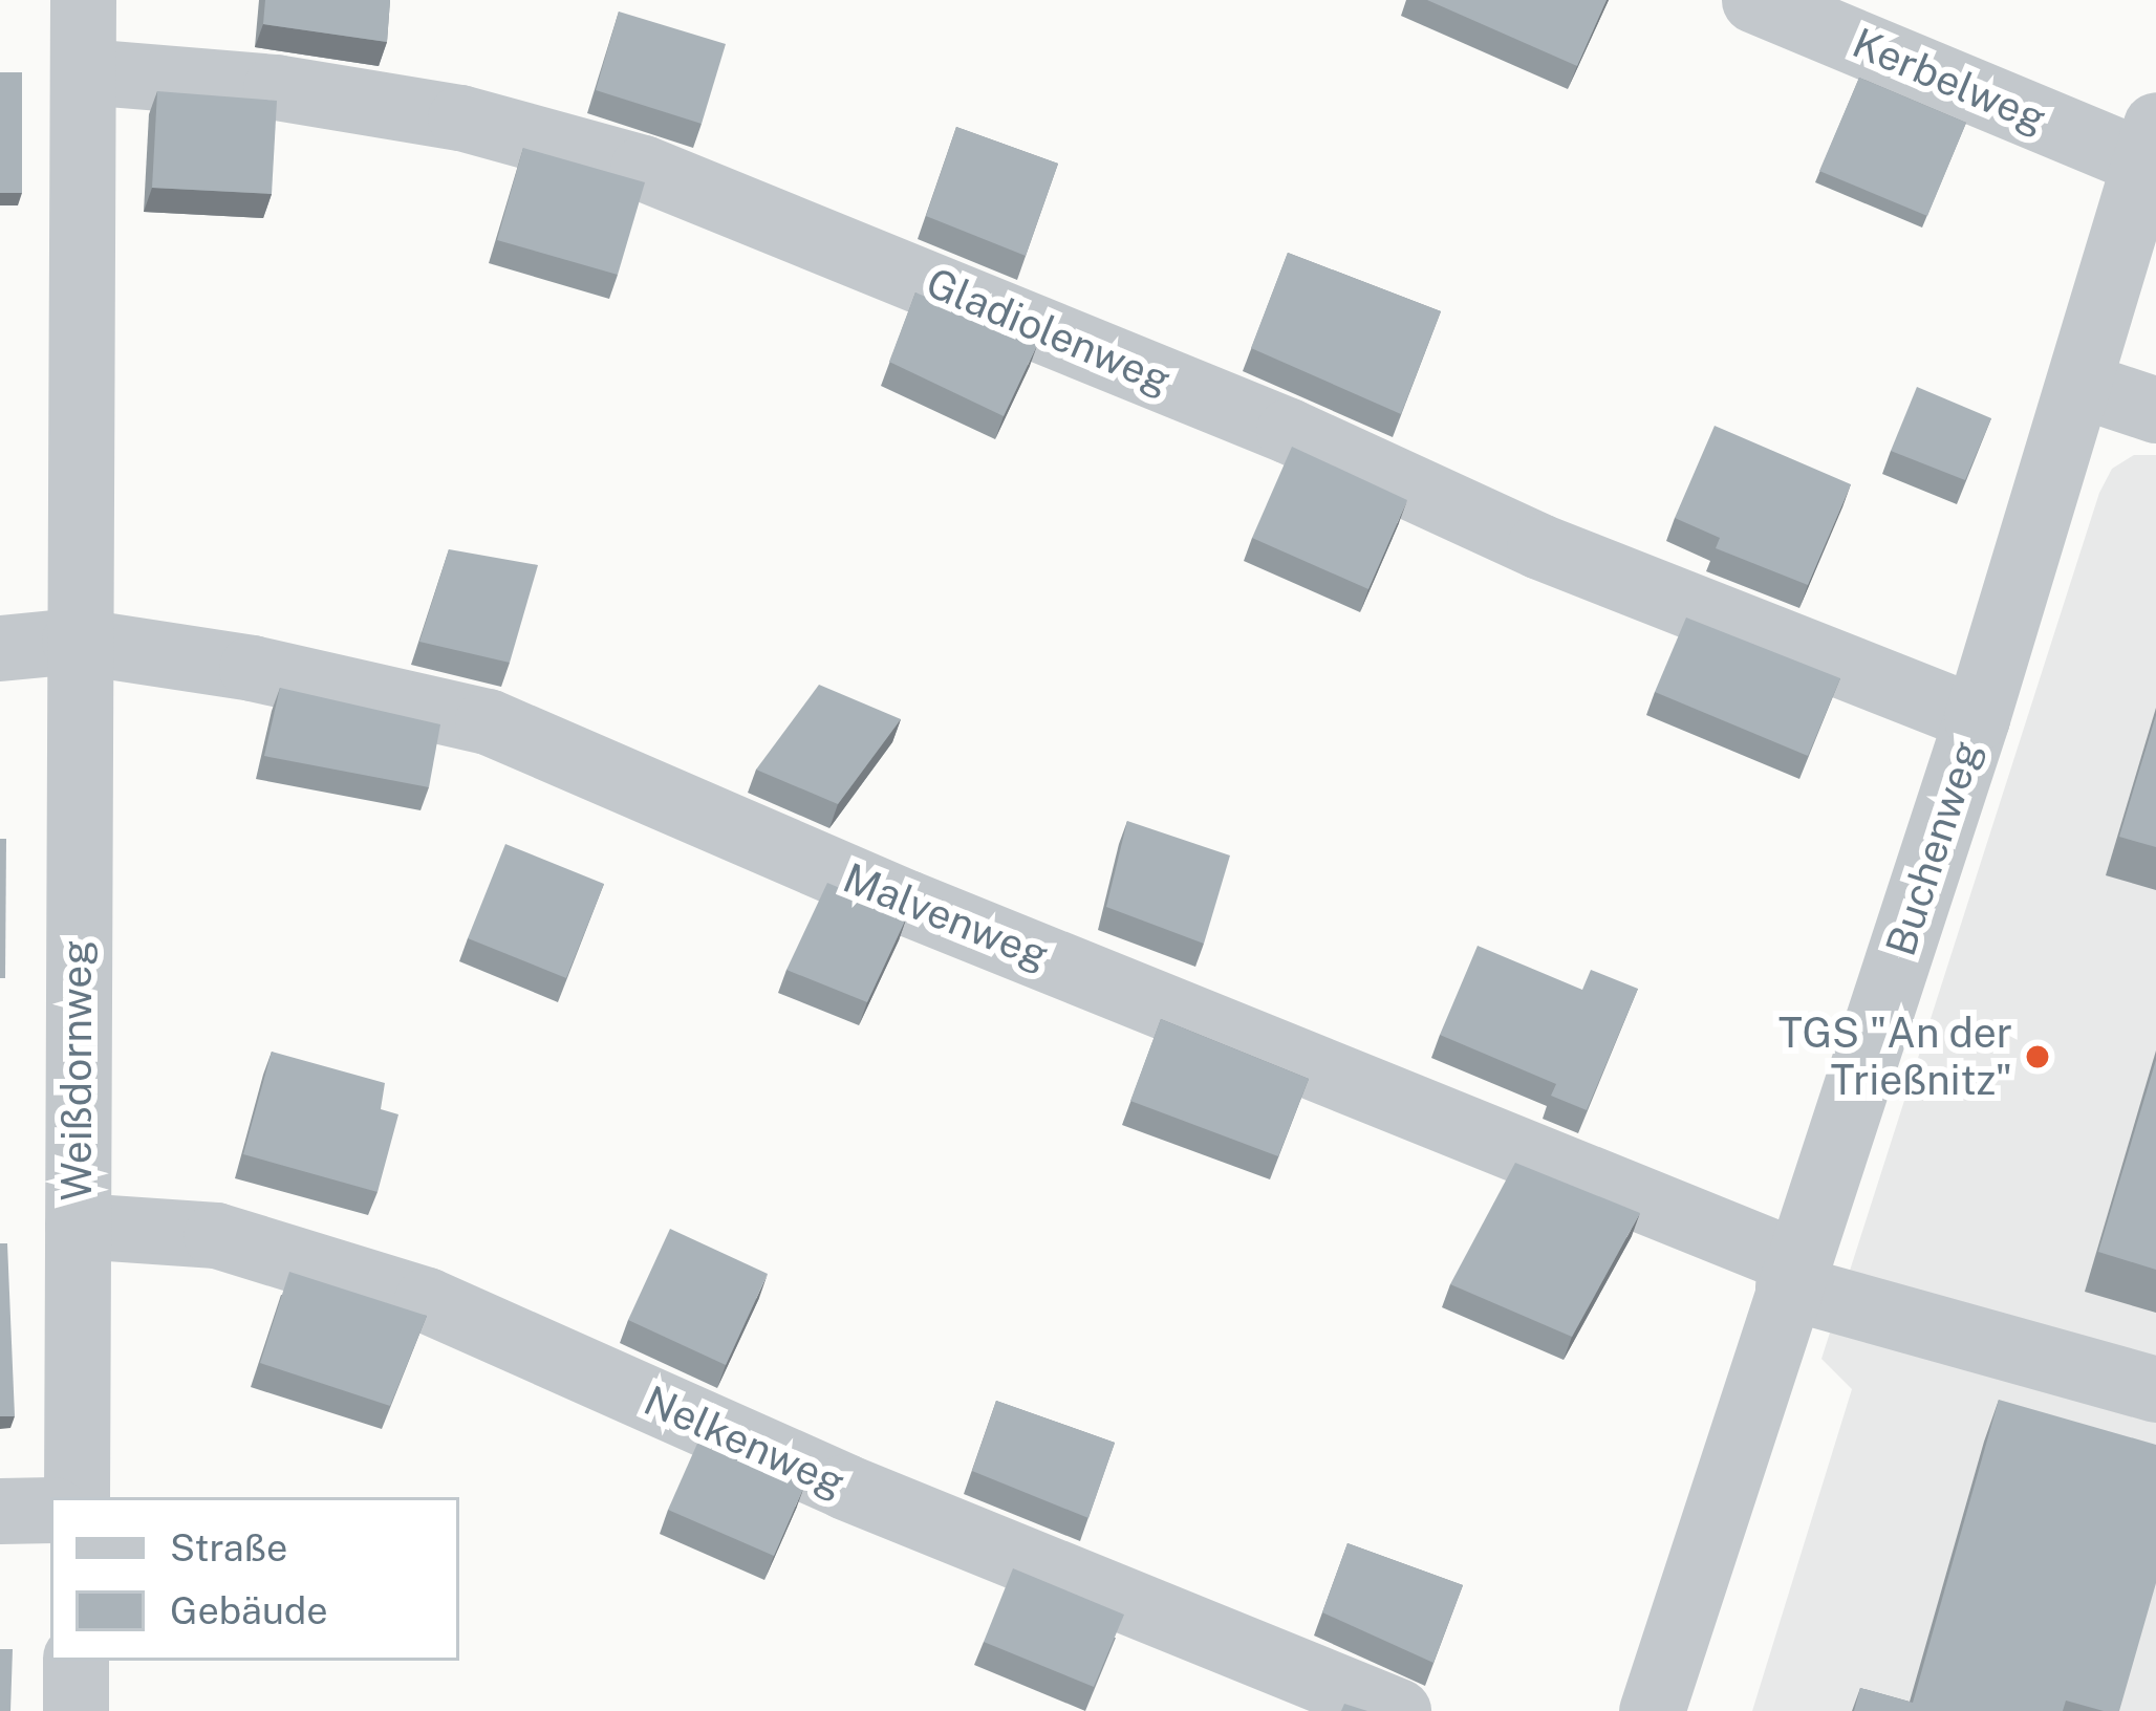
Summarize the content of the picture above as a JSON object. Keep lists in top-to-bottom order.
{
  "streets": {
    "street": [
      "Kerbelweg",
      "Gladiolenweg",
      "Buchenweg",
      "Malvenweg",
      "Weißdornweg",
      "Nelkenweg"
    ]
  },
  "crossings": [
    ["Kerbelweg", "Buchenweg"],
    ["Gladiolenweg", "Buchenweg"],
    ["Gladiolenweg", "Weißdornweg"],
    ["Buchenweg", "Malvenweg"],
    ["Malvenweg", "Weißdornweg"],
    ["Weißdornweg", "Nelkenweg"]
  ],
  "places": ["TGS \"An der Trießnitz\""],
  "legend": ["Straße", "Gebäude"]
}
